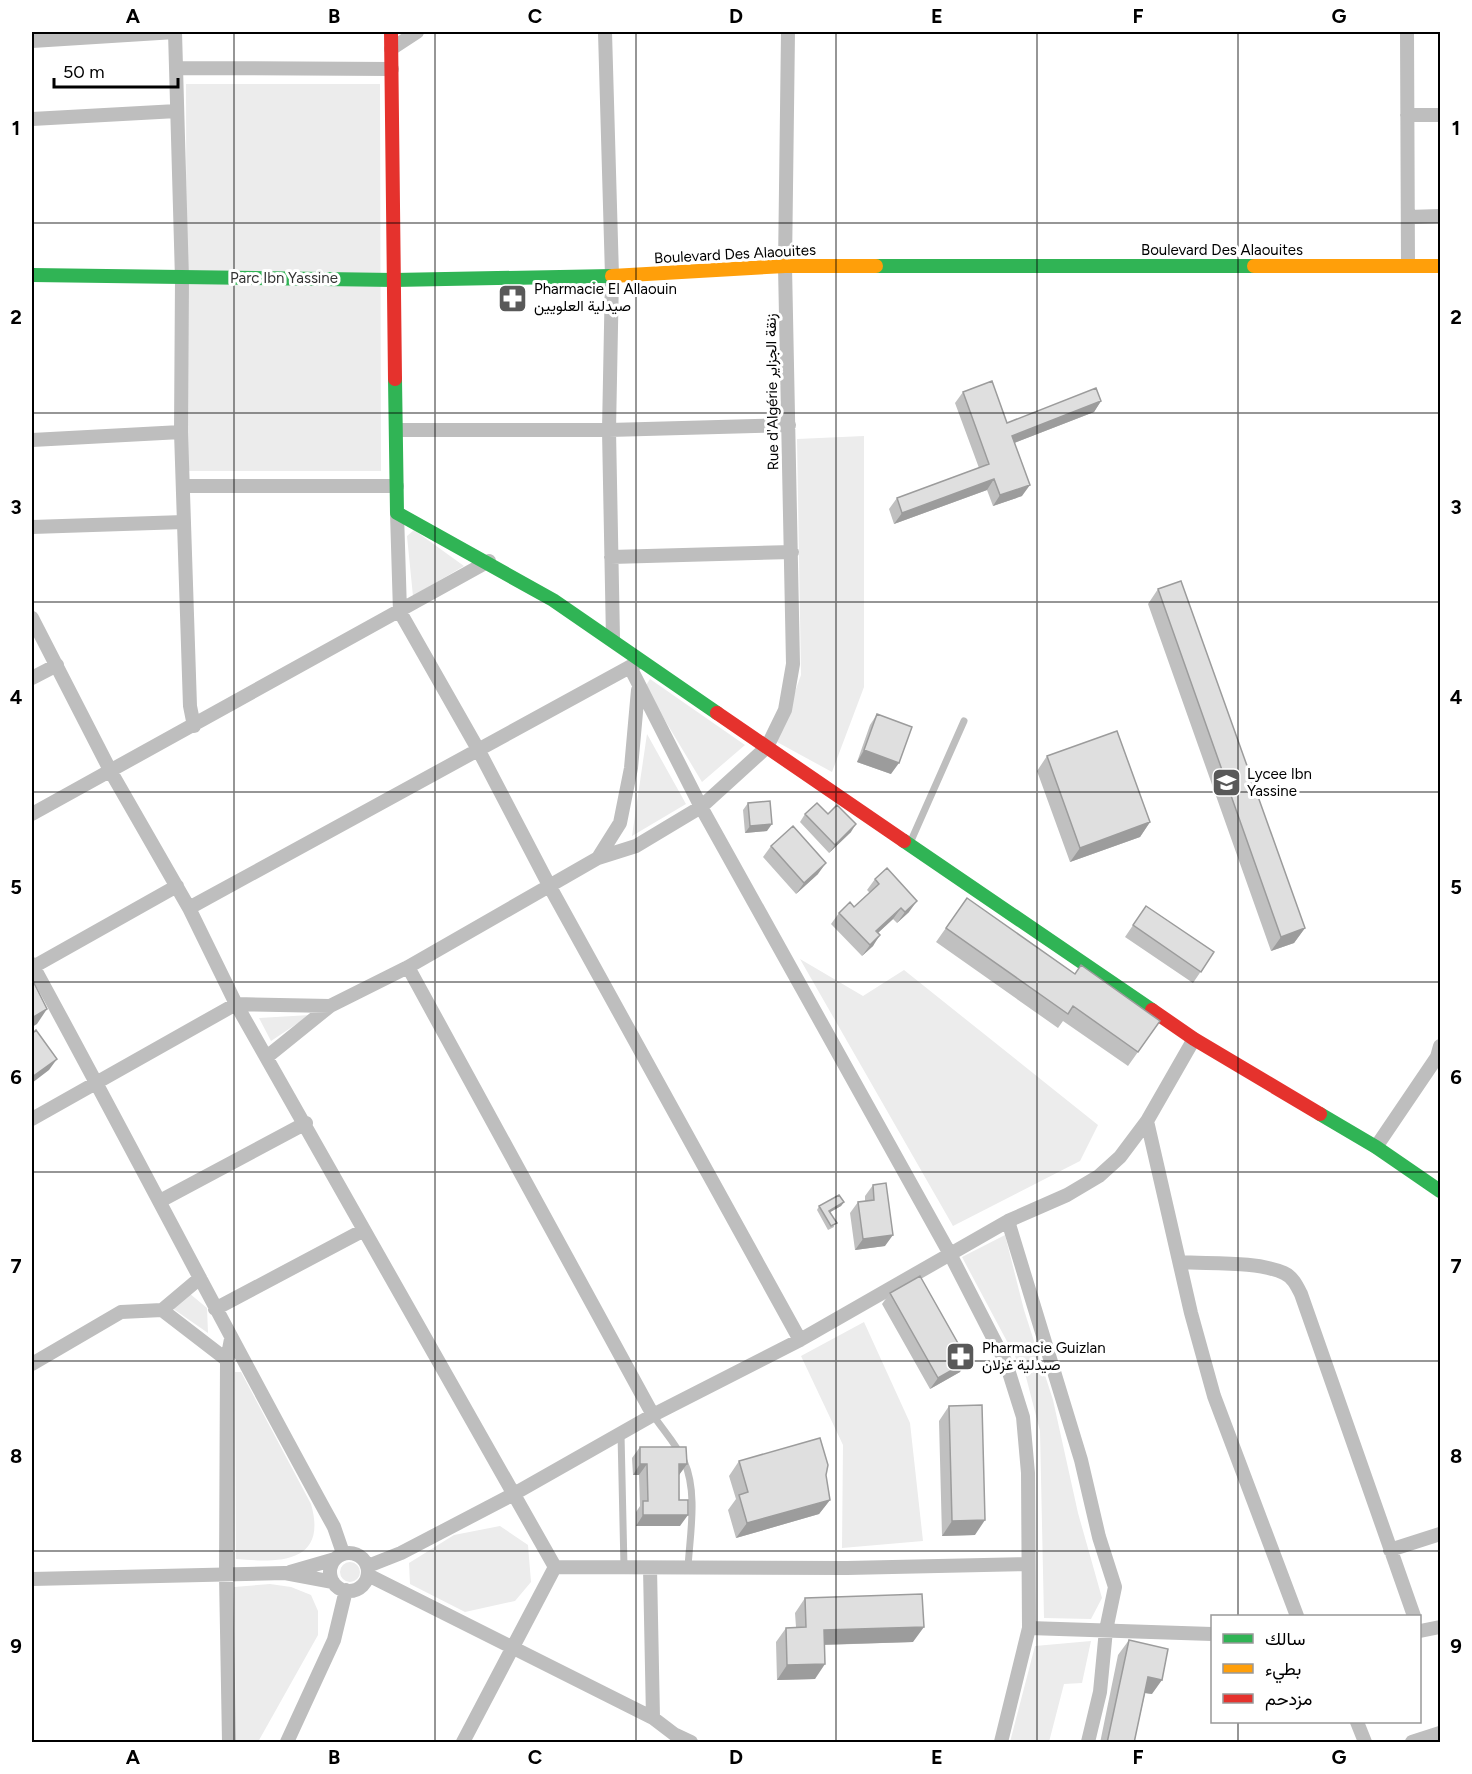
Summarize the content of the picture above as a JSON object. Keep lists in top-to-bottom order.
{
  "streets": {
    "street": ["Boulevard Des Alaouites", "Rue d'Algérie زنقة الجزاير"]
  },
  "crossings": [
    ["Boulevard Des Alaouites", "Rue d'Algérie زنقة الجزاير"]
  ],
  "parks": ["Parc Ibn Yassine"],
  "places": {
    "pharmacy": ["Pharmacie El Allaouin صيدلية العلويين", "Pharmacie Guizlan صيدلية غزلان"],
    "school or university": ["Lycee Ibn Yassine"]
  },
  "legend": ["سالك", "بطيء", "مزدحم"],
  "scale_bar": "50 m",
  "grid": {
    "columns": [
      "A",
      "B",
      "C",
      "D",
      "E",
      "F",
      "G"
    ],
    "rows": [
      "1",
      "2",
      "3",
      "4",
      "5",
      "6",
      "7",
      "8",
      "9"
    ]
  }
}
